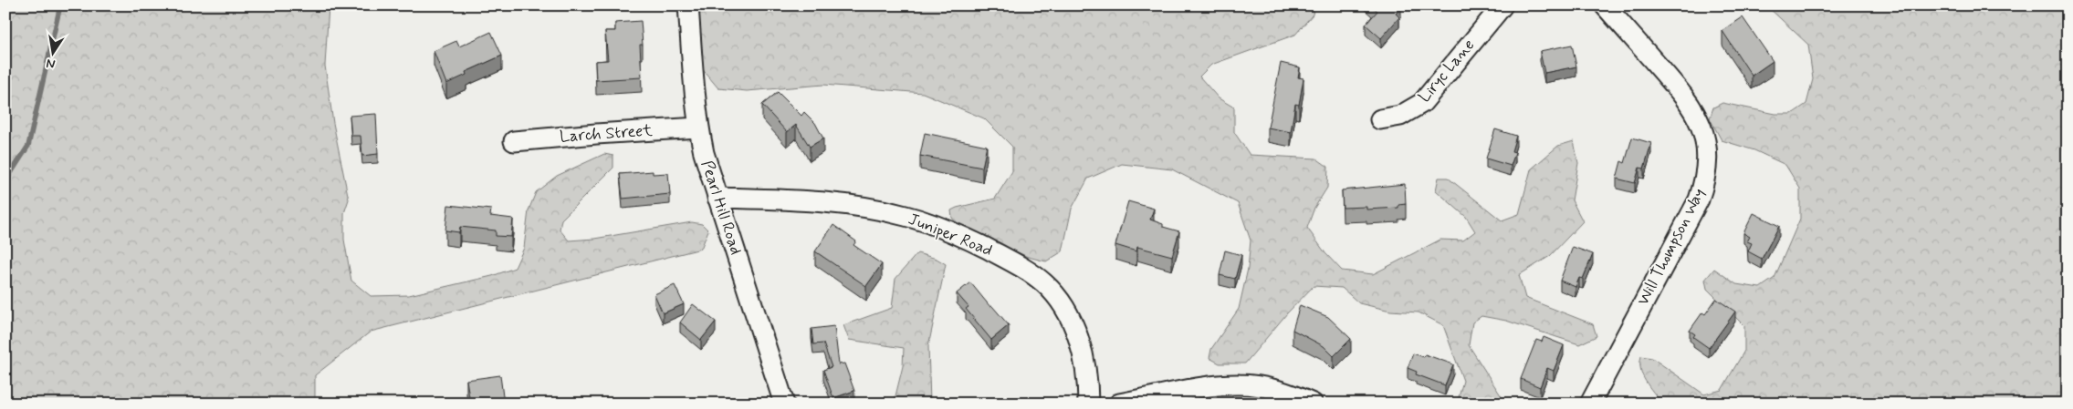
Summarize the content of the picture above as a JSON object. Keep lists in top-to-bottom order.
{
  "streets": {
    "street": [
      "Liryc Lane",
      "Larch Street",
      "Pearl Hill Road",
      "Juniper Road",
      "Will Thompson Way"
    ]
  },
  "crossings": [
    ["Larch Street", "Pearl Hill Road"],
    ["Pearl Hill Road", "Juniper Road"]
  ],
  "north": "bottom"
}
